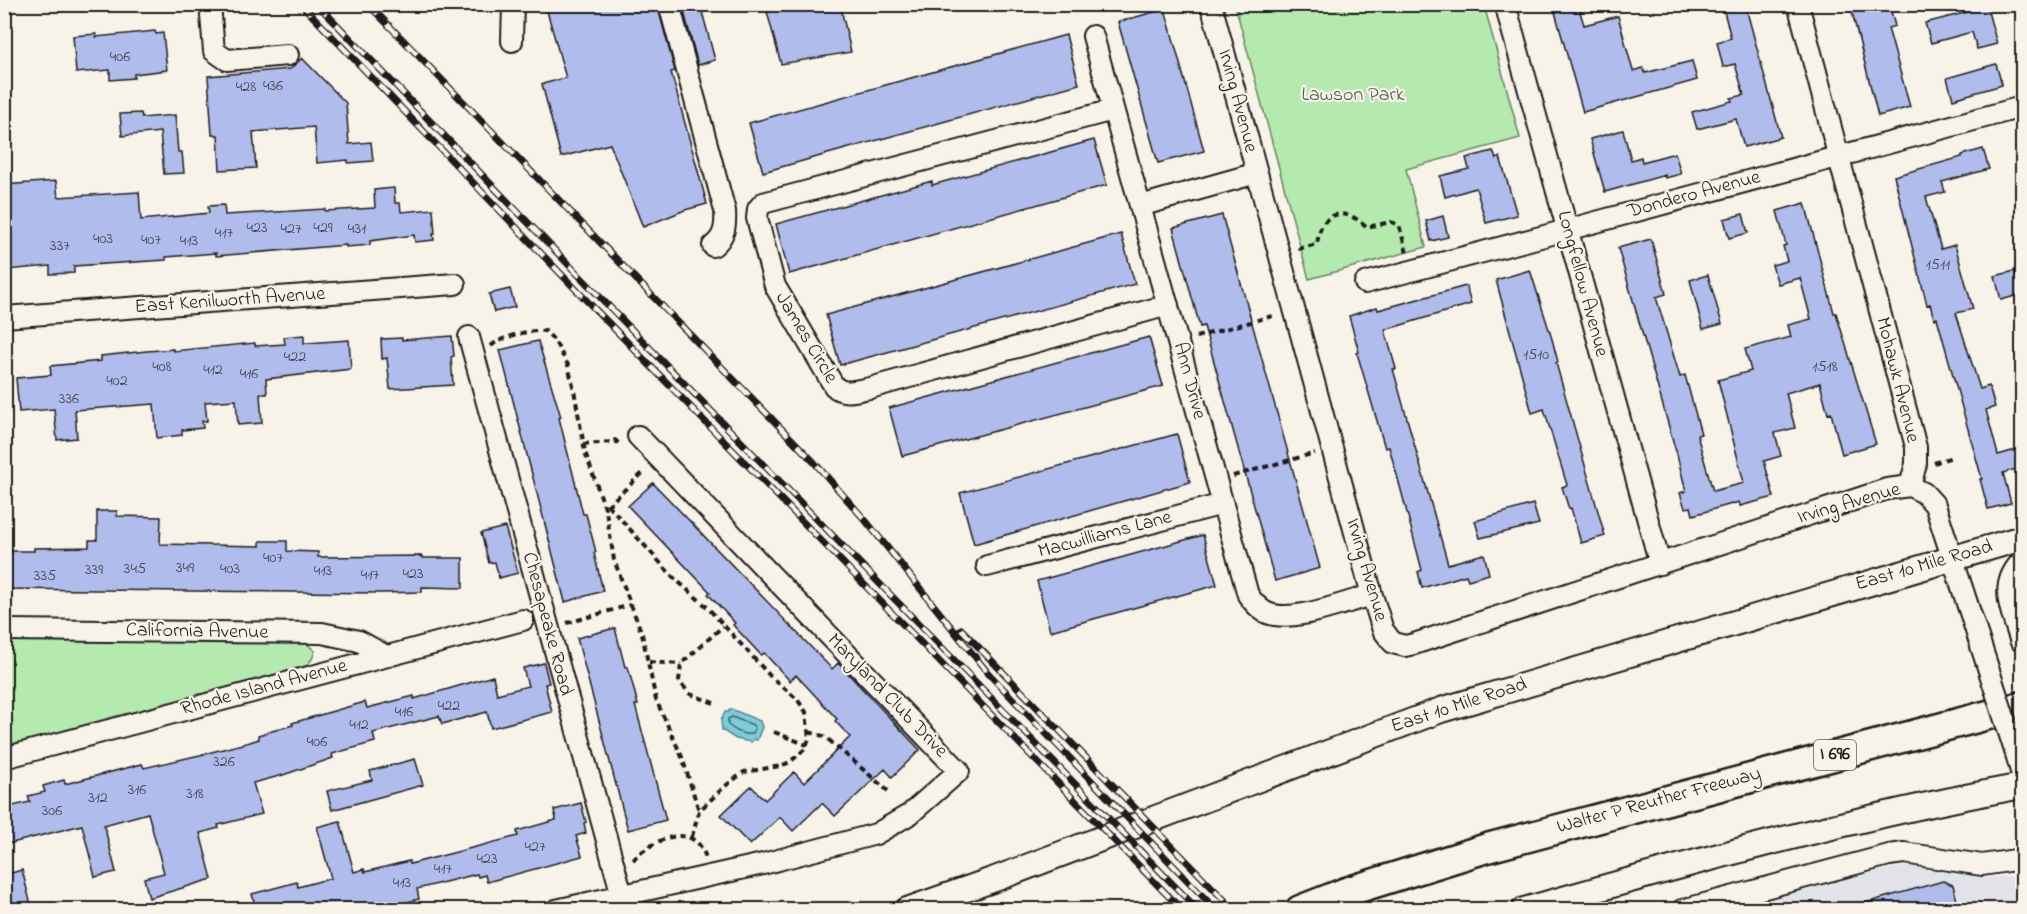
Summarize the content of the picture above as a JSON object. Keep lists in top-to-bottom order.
{
  "streets": {
    "highway": ["I 696", "Walter P Reuther Freeway"],
    "main road": ["East 10 Mile Road"],
    "street": [
      "Irving Avenue",
      "Dondero Avenue",
      "Longfellow Avenue",
      "East Kenilworth Avenue",
      "James Circle",
      "Mohawk Avenue",
      "Ann Drive",
      "Macwilliams Lane",
      "Chesapeake Road",
      "California Avenue",
      "Rhode Island Avenue",
      "Maryland Club Drive"
    ]
  },
  "crossings": [
    ["Irving Avenue", "Longfellow Avenue"],
    ["Irving Avenue", "Mohawk Avenue"],
    ["Irving Avenue", "Ann Drive"],
    ["Dondero Avenue", "Longfellow Avenue"],
    ["Dondero Avenue", "Mohawk Avenue"],
    ["James Circle", "Ann Drive"],
    ["Ann Drive", "Macwilliams Lane"],
    ["Chesapeake Road", "Maryland Club Drive"],
    ["California Avenue", "Rhode Island Avenue"]
  ],
  "parks": ["Lawson Park"],
  "house_numbers": [
    "406",
    "436",
    "428",
    "423",
    "429",
    "427",
    "431",
    "417",
    "403",
    "407",
    "413",
    "337",
    "1511",
    "1510",
    "422",
    "408",
    "1518",
    "412",
    "416",
    "402",
    "336",
    "407",
    "349",
    "345",
    "403",
    "339",
    "413",
    "423",
    "417",
    "335",
    "422",
    "416",
    "412",
    "406",
    "326",
    "316",
    "318",
    "312",
    "306",
    "427",
    "423",
    "417",
    "413"
  ]
}
